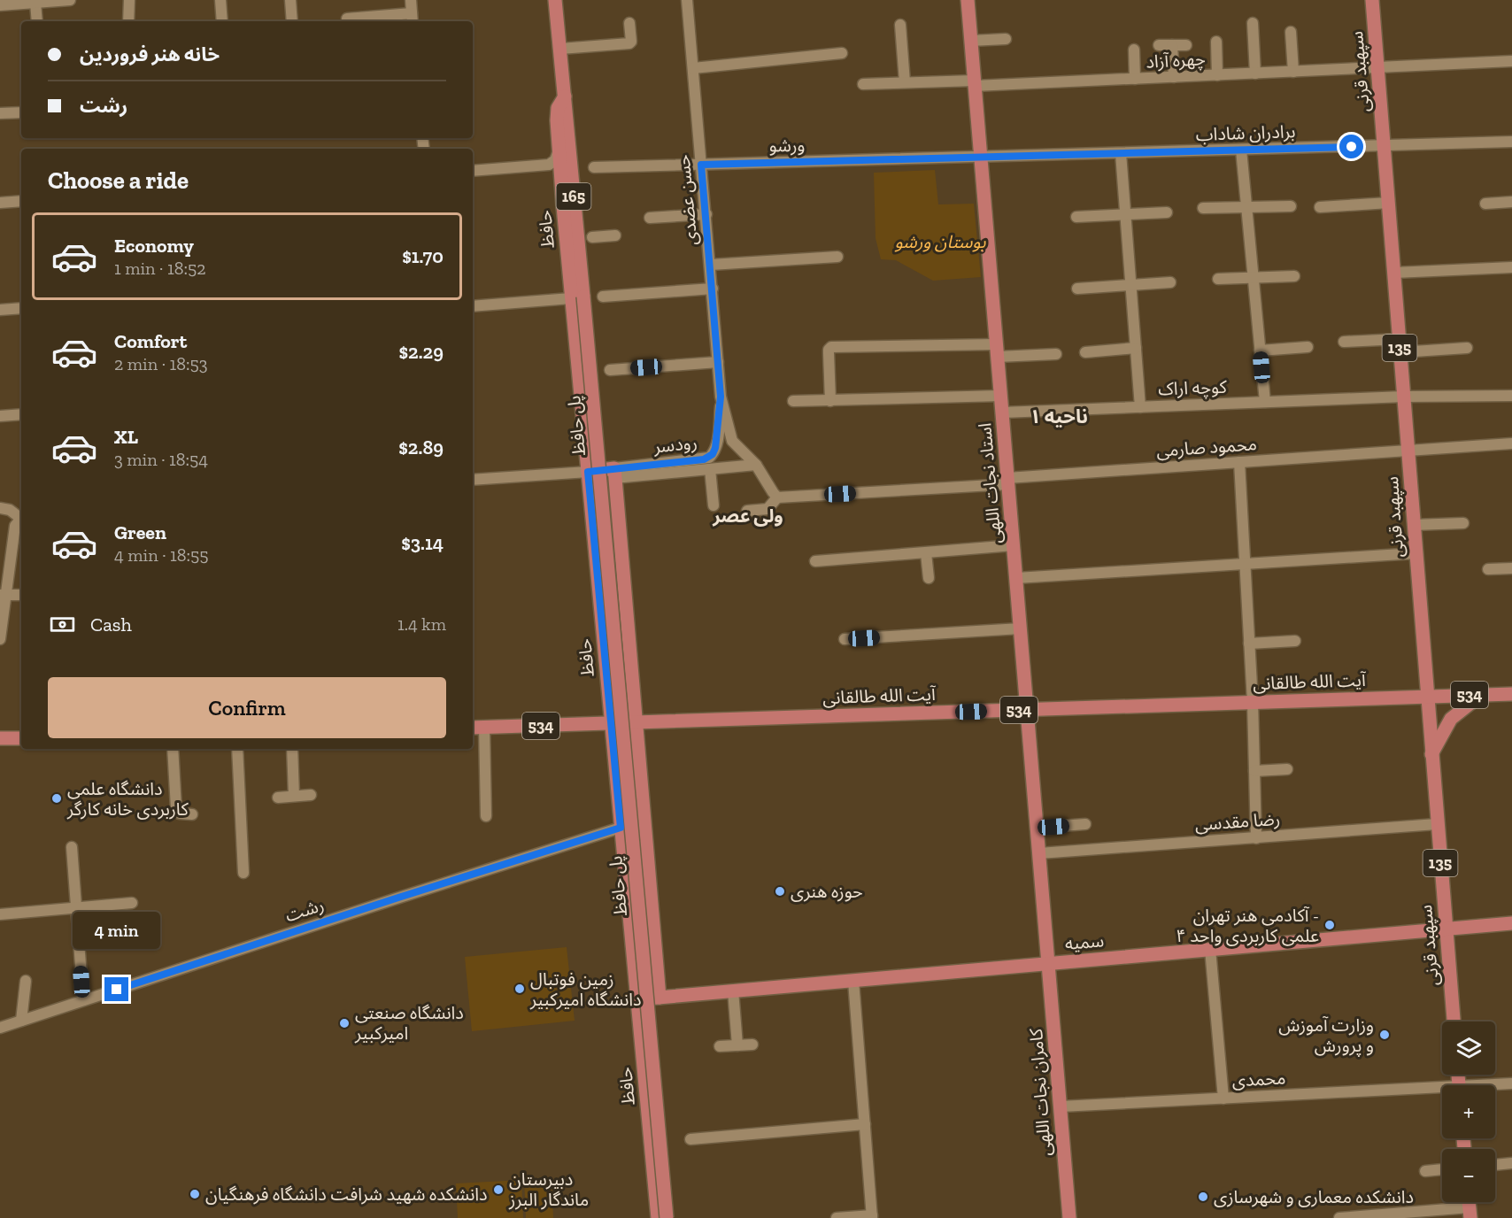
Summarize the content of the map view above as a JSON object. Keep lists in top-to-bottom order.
{
  "streets": {
    "main road": [
      "سپهبد قرنی",
      "165",
      "حافظ",
      "135",
      "پل حافظ",
      "استاد نجات اللهی",
      "آیت الله طالقانی",
      "534",
      "سمیه",
      "کامران نجات اللهی"
    ],
    "street": [
      "چهره آزاد",
      "برادران شاداب",
      "ورشو",
      "حسن عضدی",
      "کوچه اراک",
      "رودسر",
      "محمود صارمی",
      "رضا مقدسی",
      "رشت",
      "محمدی"
    ]
  },
  "crossings": [
    ["چهره آزاد", "سپهبد قرنی"],
    ["چهره آزاد", "استاد نجات اللهی"],
    ["سپهبد قرنی", "برادران شاداب"],
    ["سپهبد قرنی", "کوچه اراک"],
    ["سپهبد قرنی", "محمود صارمی"],
    ["سپهبد قرنی", "آیت الله طالقانی"],
    ["سپهبد قرنی", "رضا مقدسی"],
    ["سپهبد قرنی", "سمیه"],
    ["برادران شاداب", "ورشو"],
    ["برادران شاداب", "استاد نجات اللهی"],
    ["ورشو", "حسن عضدی"],
    ["ورشو", "استاد نجات اللهی"],
    ["حسن عضدی", "رودسر"],
    ["حافظ", "پل حافظ"],
    ["حافظ", "آیت الله طالقانی"],
    ["حافظ", "رشت"],
    ["حافظ", "سمیه"],
    ["کوچه اراک", "استاد نجات اللهی"],
    ["محمود صارمی", "استاد نجات اللهی"],
    ["استاد نجات اللهی", "آیت الله طالقانی"],
    ["استاد نجات اللهی", "رضا مقدسی"],
    ["استاد نجات اللهی", "سمیه"],
    ["استاد نجات اللهی", "کامران نجات اللهی"],
    ["سمیه", "کامران نجات اللهی"],
    ["محمدی", "کامران نجات اللهی"]
  ],
  "districts": ["ناحیه ۱", "ولی عصر"],
  "parks": ["بوستان ورشو"],
  "places": [
    "دانشگاه علمی کاربردی خانه کارگر",
    "حوزه هنری",
    "آکادمی هنر تهران - علمی کاربردی واحد ۴",
    "زمین فوتبال دانشگاه امیرکبیر",
    "دانشگاه صنعتی امیرکبیر",
    "وزارت آموزش و پرورش",
    "دبیرستان ماندگار البرز",
    "دانشکده شهید شرافت دانشگاه فرهنگیان",
    "دانشکده معماری و شهرسازی"
  ],
  "page": {
    "banner": ["خانه هنر فروردین", "رشت"],
    "heading": "Choose a ride",
    "list": [
      {
        "name": "Economy",
        "note": "1 min · 18:52",
        "value": "$1.70"
      },
      {
        "name": "Comfort",
        "note": "2 min · 18:53",
        "value": "$2.29"
      },
      {
        "name": "XL",
        "note": "3 min · 18:54",
        "value": "$2.89"
      },
      {
        "name": "Green",
        "note": "4 min · 18:55",
        "value": "$3.14"
      }
    ],
    "pay": ["Cash", "1.4 km"],
    "buttons": "Confirm",
    "bubble": "4 min",
    "map_buttons": ["+", "−"]
  }
}
